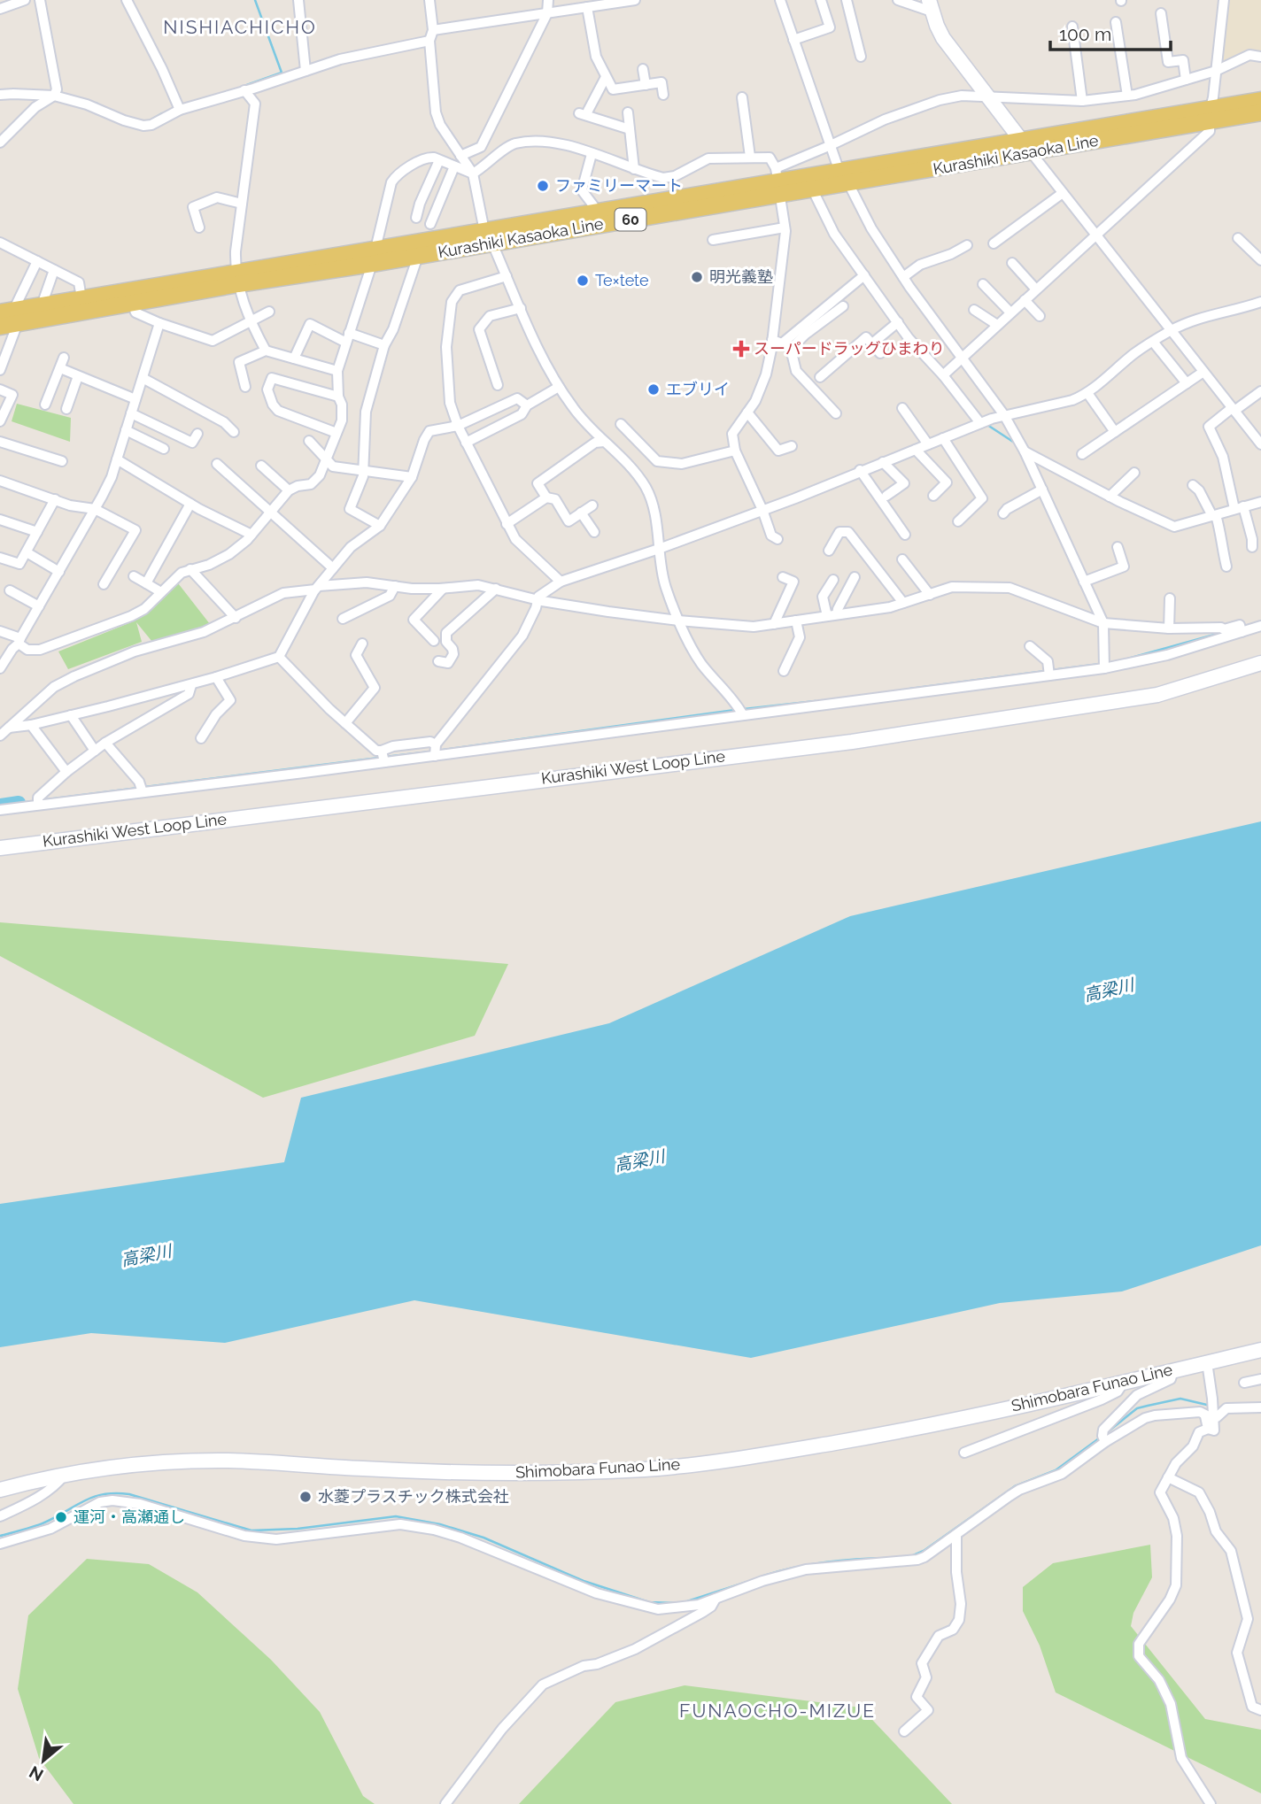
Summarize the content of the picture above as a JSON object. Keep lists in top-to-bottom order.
{
  "streets": {
    "main road": [
      "Kurashiki Kasaoka Line",
      "60",
      "Kurashiki West Loop Line",
      "Shimobara Funao Line"
    ]
  },
  "districts": ["NISHIACHICHO", "FUNAOCHO-MIZUE"],
  "water": ["高梁川"],
  "places": {
    "other": [
      "ファミリーマート",
      "明光義塾",
      "Te×tete",
      "エブリイ",
      "水菱プラスチック株式会社",
      "運河・高瀬通し"
    ],
    "health": ["スーパードラッグひまわり"]
  },
  "scale_bar": "100 m",
  "north": "bottom left"
}
